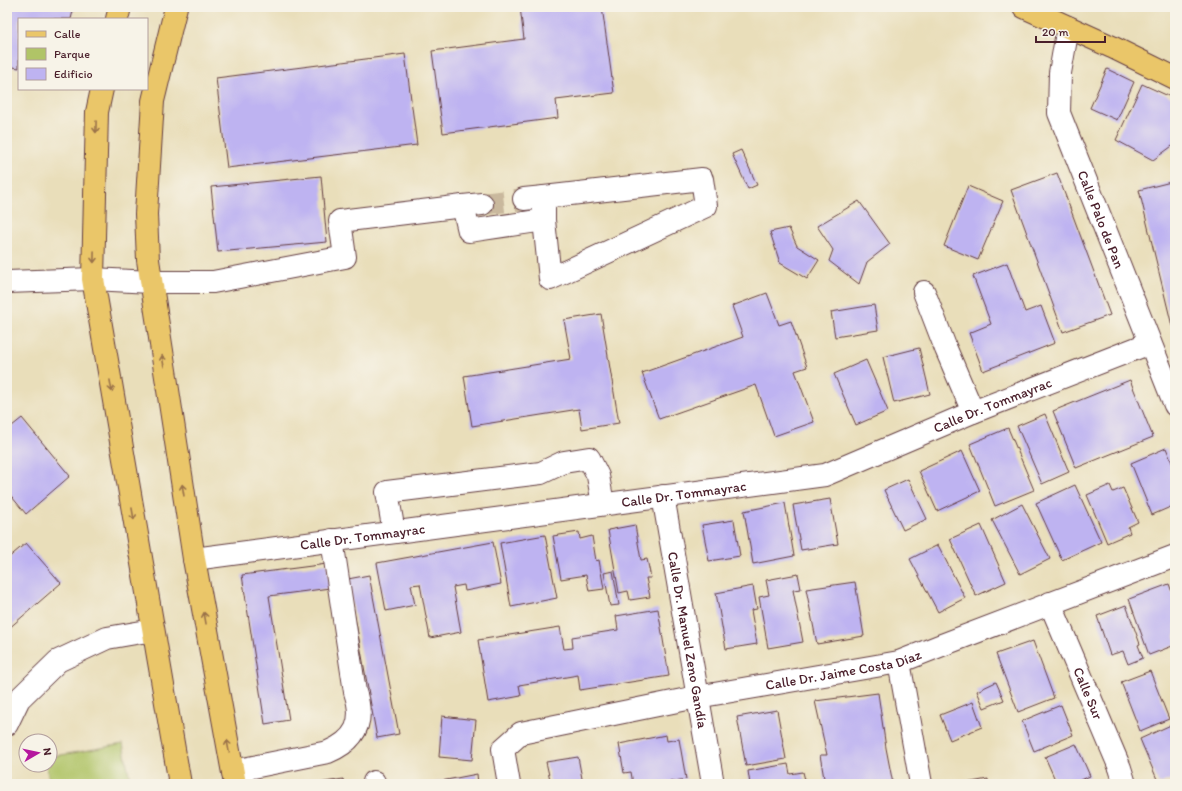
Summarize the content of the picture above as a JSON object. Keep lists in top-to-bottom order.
{
  "streets": {
    "street": [
      "Calle Palo de Pan",
      "Calle Dr. Tommayrac",
      "Calle Dr. Manuel Zeno Gandía",
      "Calle Dr. Jaime Costa Díaz",
      "Calle Sur"
    ]
  },
  "crossings": [
    ["Calle Palo de Pan", "Calle Dr. Tommayrac"],
    ["Calle Dr. Tommayrac", "Calle Dr. Manuel Zeno Gandía"],
    ["Calle Dr. Manuel Zeno Gandía", "Calle Dr. Jaime Costa Díaz"],
    ["Calle Dr. Jaime Costa Díaz", "Calle Sur"]
  ],
  "legend": ["Calle", "Parque", "Edificio"],
  "scale_bar": "20 m",
  "north": "right"
}
